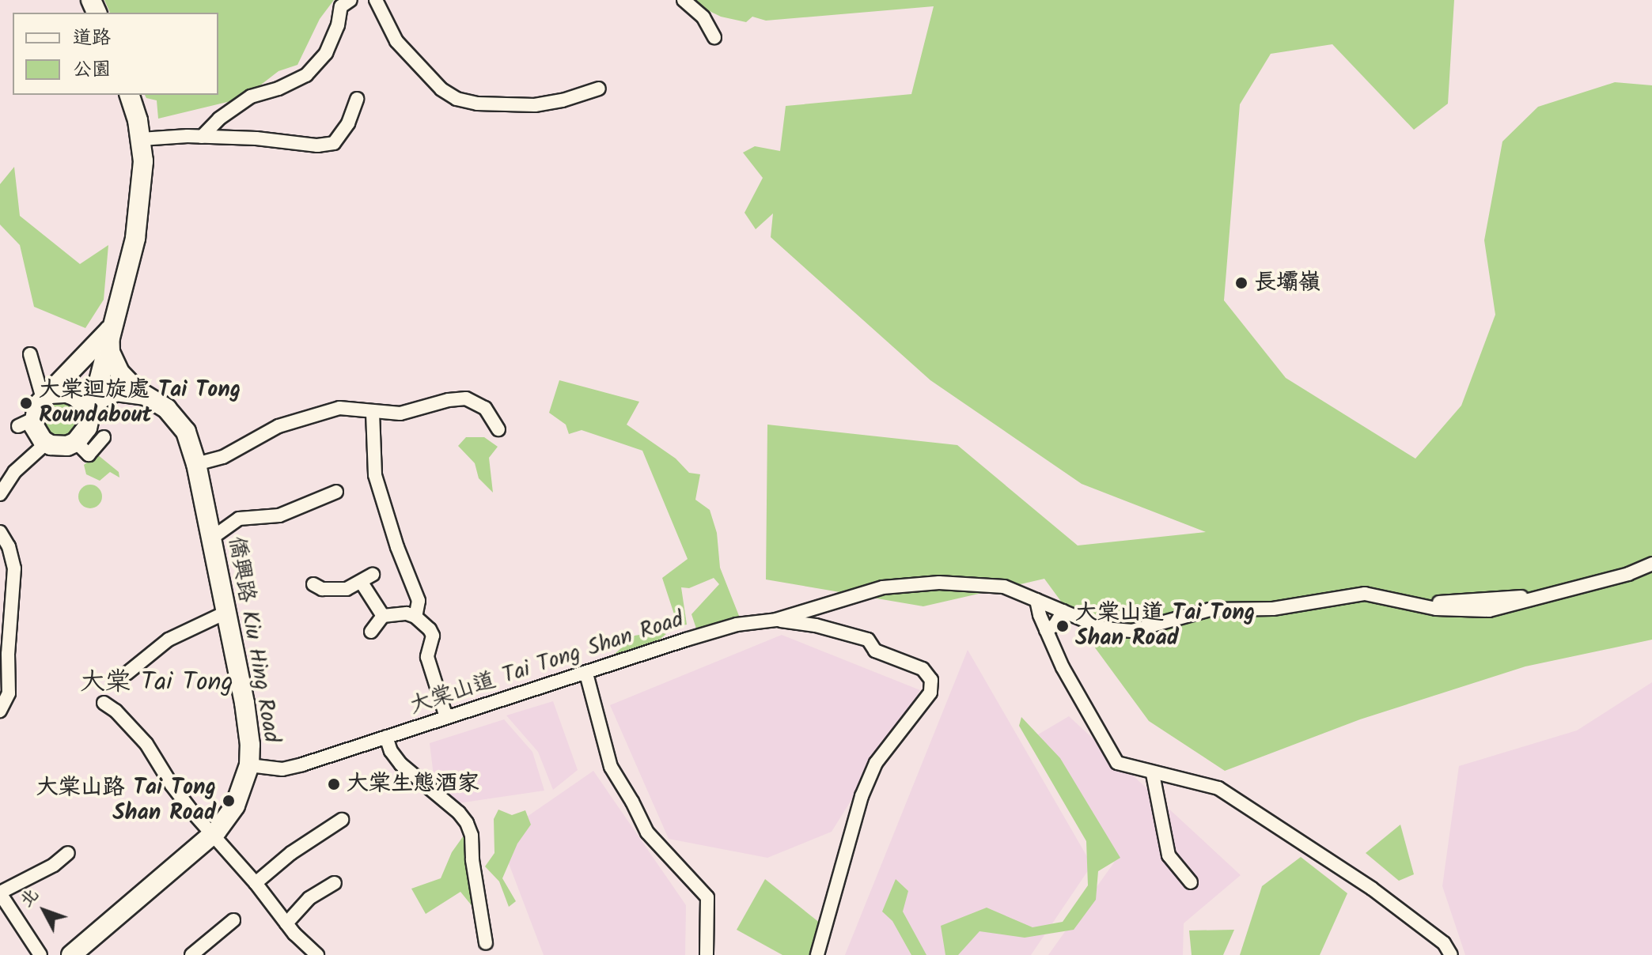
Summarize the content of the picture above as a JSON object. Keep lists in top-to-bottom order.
{
  "streets": {
    "street": ["僑興路 Kiu Hing Road", "大棠山道 Tai Tong Shan Road"]
  },
  "crossings": [
    ["僑興路 Kiu Hing Road", "大棠山道 Tai Tong Shan Road"]
  ],
  "districts": ["大棠 Tai Tong"],
  "places": [
    "長壩嶺",
    "大棠迴旋處 Tai Tong Roundabout",
    "大棠山道 Tai Tong Shan Road",
    "大棠生態酒家",
    "大棠山路 Tai Tong Shan Road"
  ],
  "legend": ["道路", "公園"],
  "north": "top left"
}
